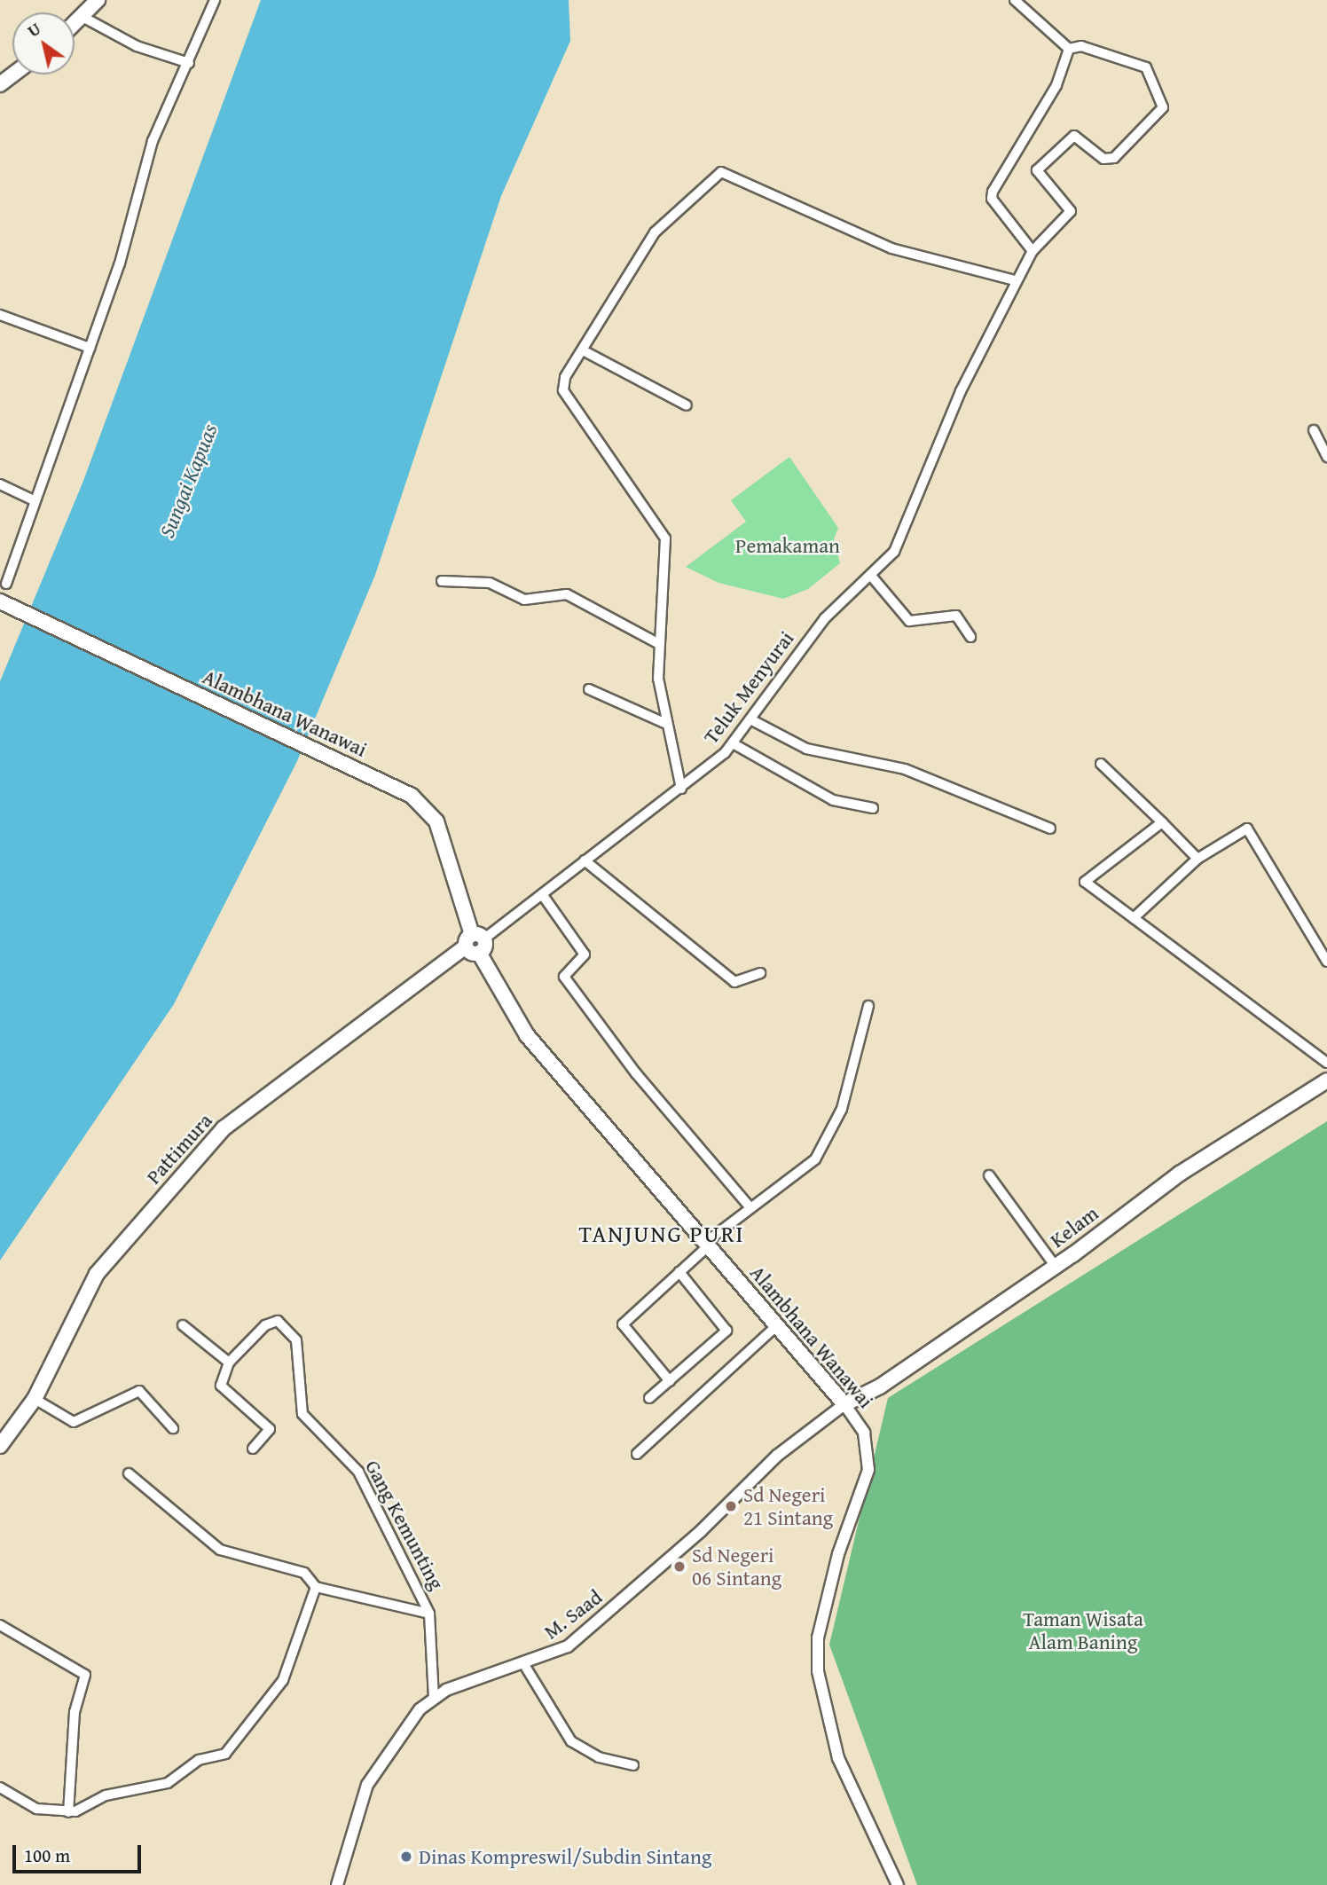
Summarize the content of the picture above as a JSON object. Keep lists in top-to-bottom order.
{
  "streets": {
    "main road": ["Alambhana Wanawai", "Pattimura", "Kelam"],
    "street": ["Teluk Menyurai", "Gang Kemunting", "M. Saad"]
  },
  "crossings": [
    ["Teluk Menyurai", "Alambhana Wanawai"],
    ["Teluk Menyurai", "Pattimura"],
    ["Alambhana Wanawai", "Pattimura"],
    ["Alambhana Wanawai", "Kelam"],
    ["Alambhana Wanawai", "M. Saad"],
    ["Kelam", "M. Saad"],
    ["Gang Kemunting", "M. Saad"]
  ],
  "districts": ["TANJUNG PURI"],
  "water": ["Sungai Kapuas"],
  "parks": ["Pemakaman", "Taman Wisata Alam Baning"],
  "places": ["Sd Negeri 21 Sintang", "Sd Negeri 06 Sintang", "Dinas Kompreswil/Subdin Sintang"],
  "scale_bar": "100 m",
  "north": "top left"
}
